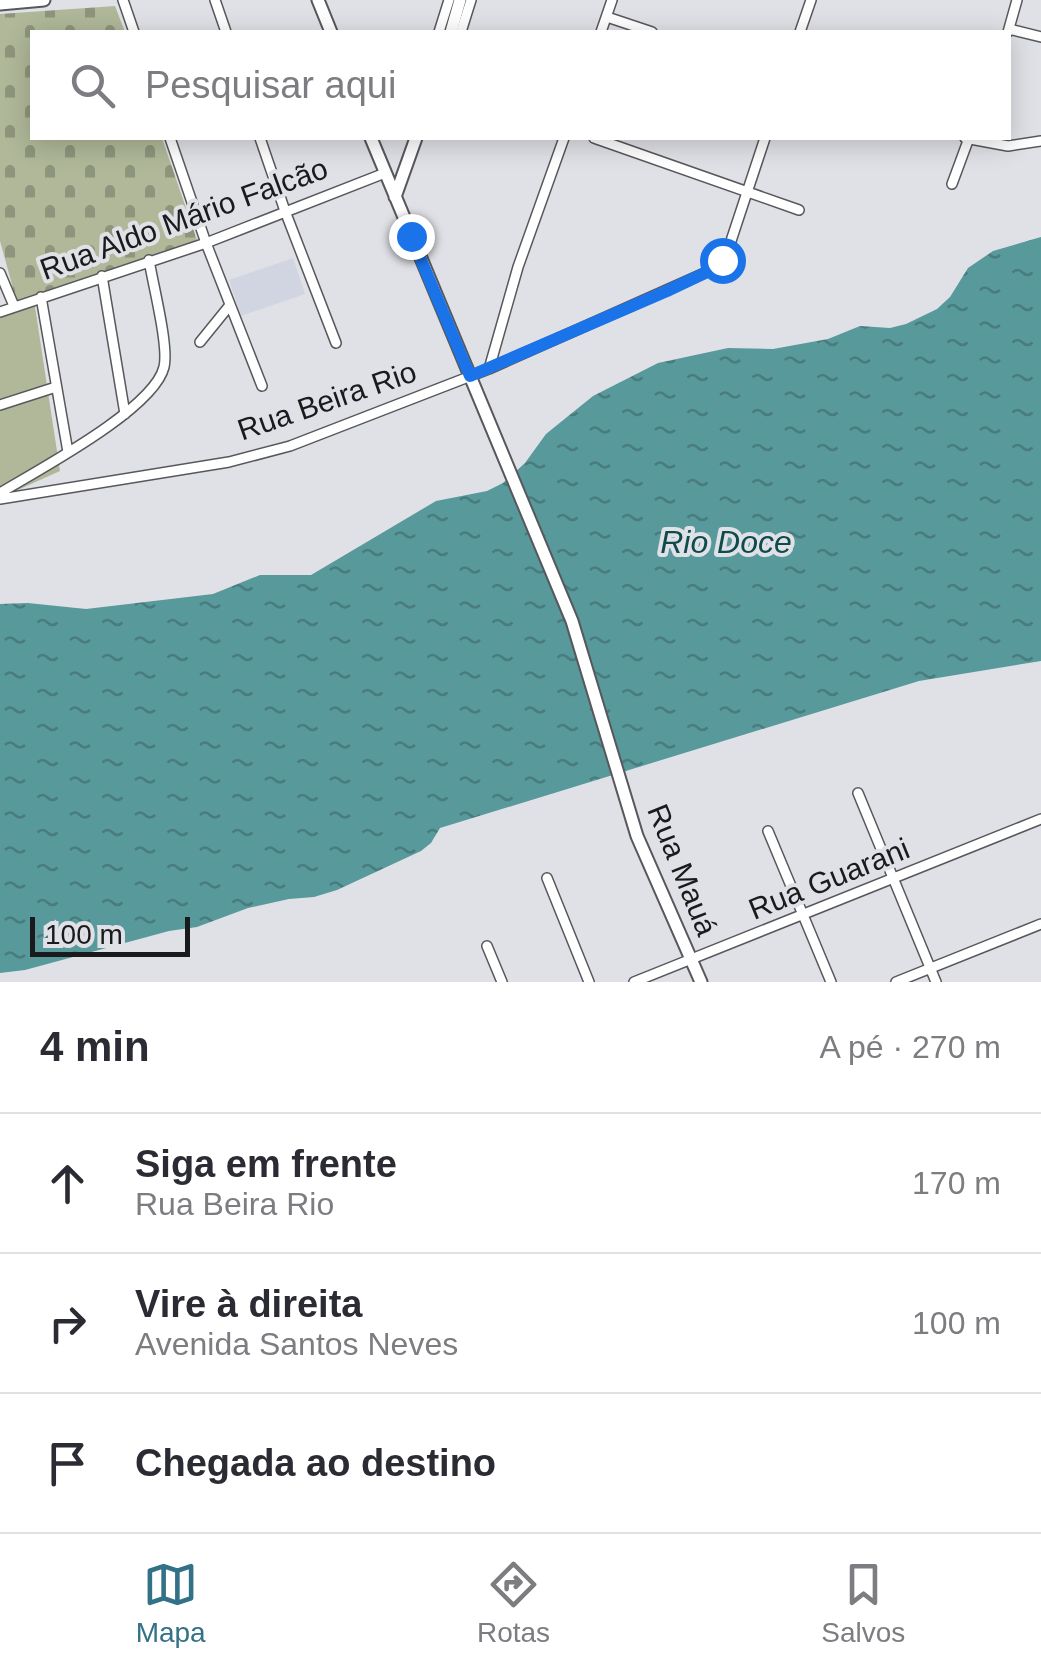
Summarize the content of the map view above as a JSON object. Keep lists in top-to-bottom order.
{
  "streets": {
    "street": [
      "Rua Aldo Mário Falcão",
      "Rua Beira Rio",
      "Rua Mauá",
      "Rua Guarani"
    ]
  },
  "crossings": [
    ["Rua Aldo Mário Falcão", "Rua Mauá"],
    ["Rua Beira Rio", "Rua Mauá"],
    ["Rua Mauá", "Rua Guarani"]
  ],
  "water": ["Rio Doce"],
  "scale_bar": "100 m",
  "page": {
    "search": "Pesquisar aqui",
    "scale": "100 m",
    "heading": ["4 min", "A pé · 270 m"],
    "list": [
      ["Siga em frente", "Rua Beira Rio", "170 m"],
      ["Vire à direita", "Avenida Santos Neves", "100 m"],
      "Chegada ao destino"
    ],
    "nav": ["Mapa", "Rotas", "Salvos"]
  }
}
